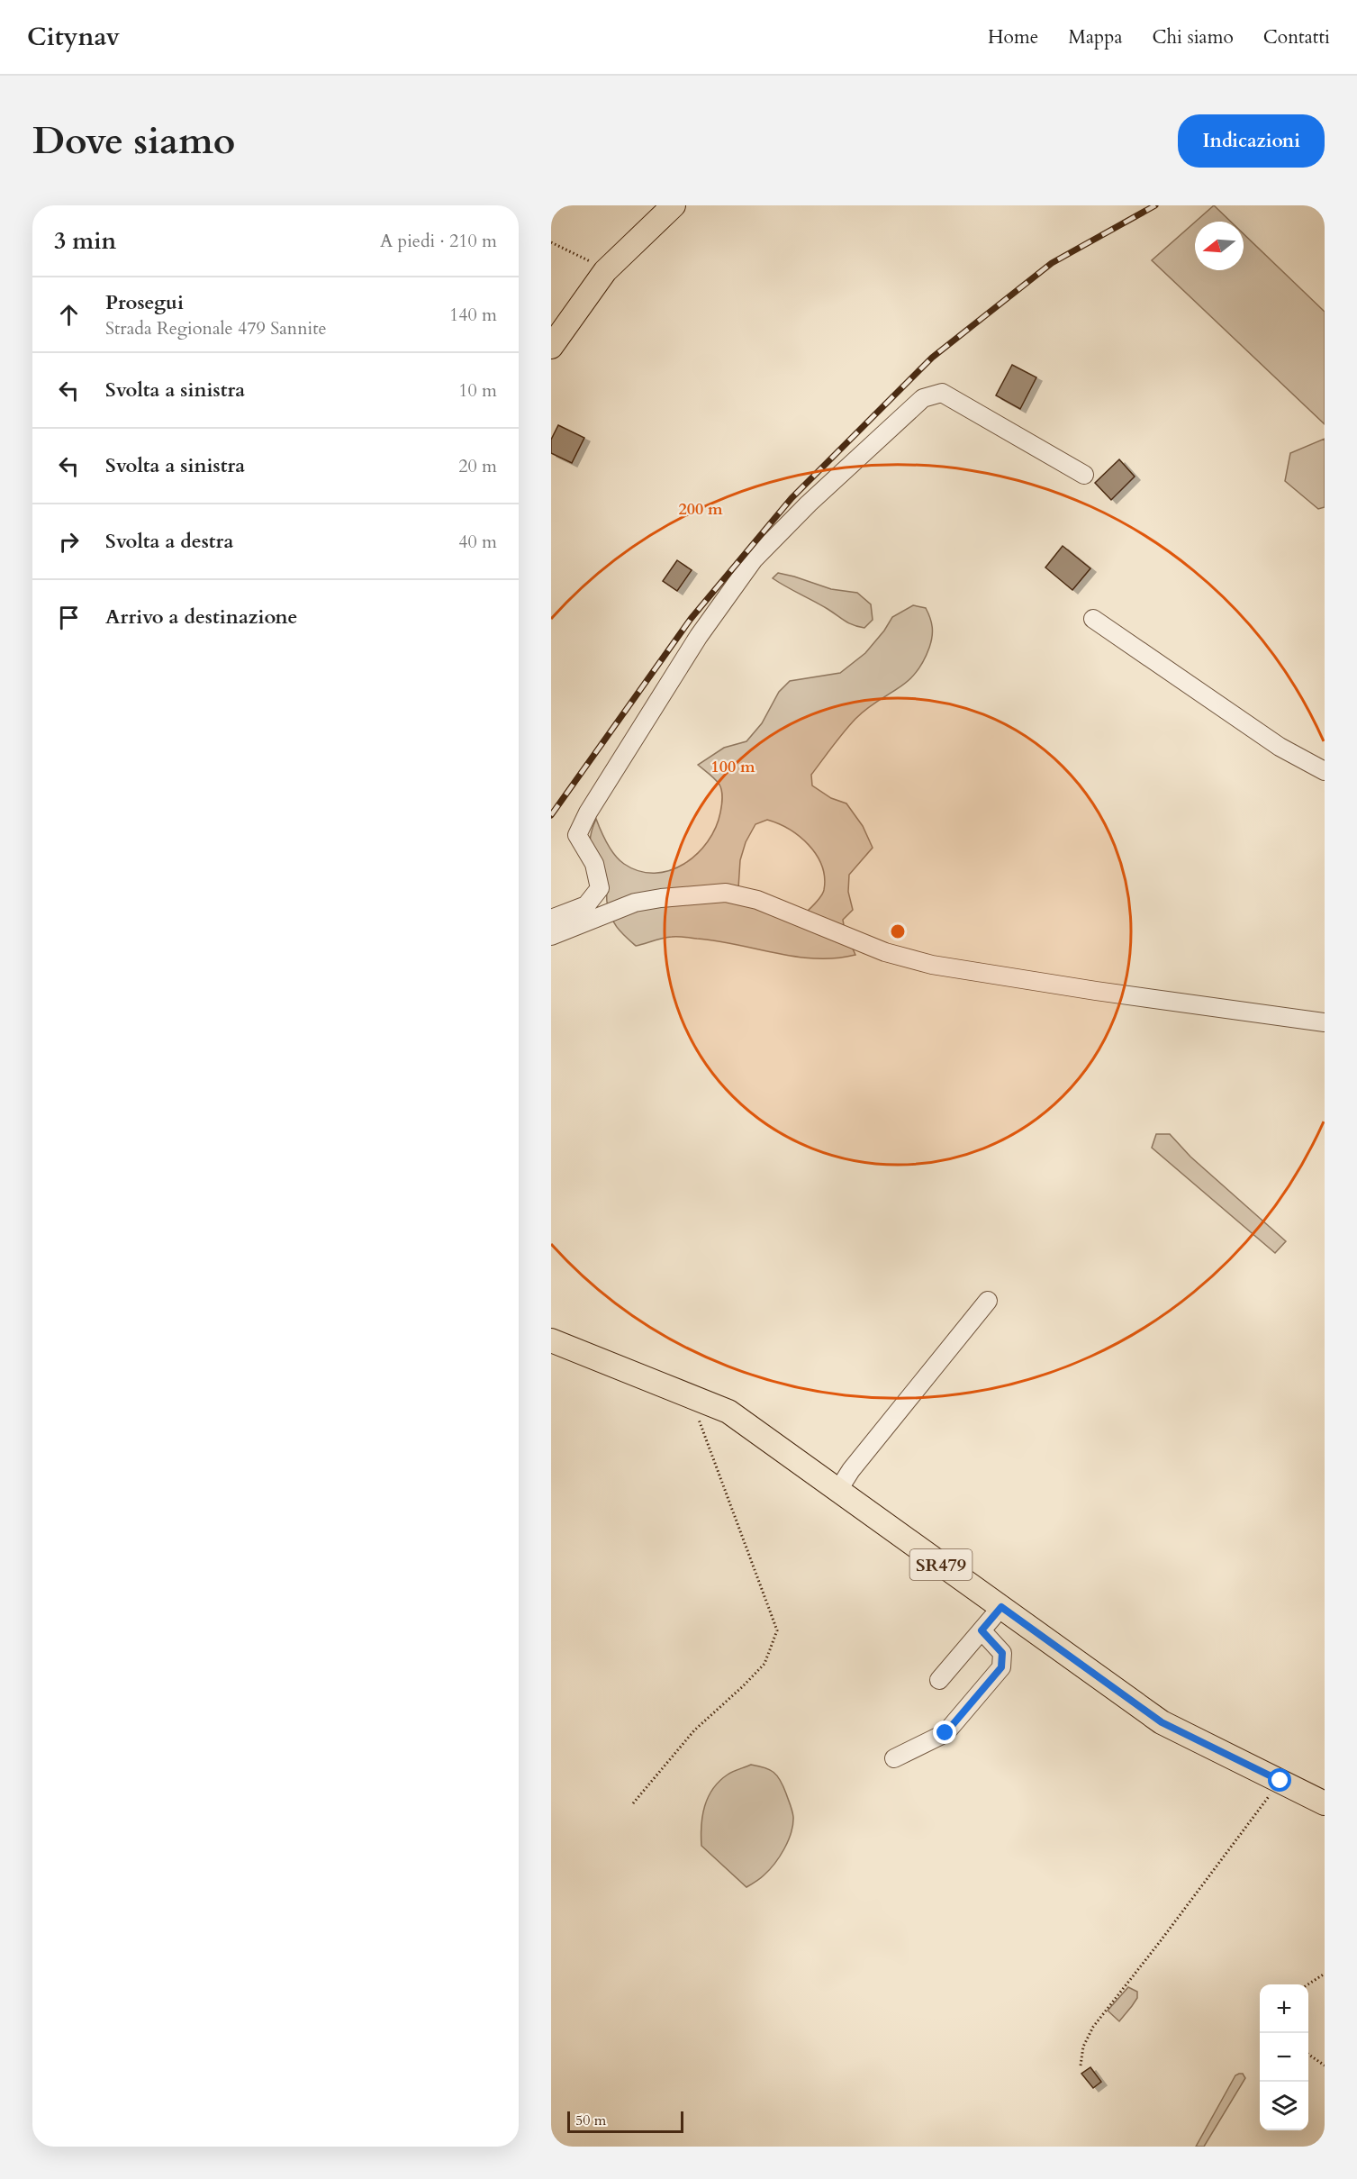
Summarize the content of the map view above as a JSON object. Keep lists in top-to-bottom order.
{
  "streets": {
    "main road": ["SR479"]
  },
  "scale_bar": "50 m",
  "north": "left",
  "page": {
    "header": "Citynav",
    "nav": [
      "Home",
      "Mappa",
      "Chi siamo",
      "Contatti"
    ],
    "buttons": "Indicazioni",
    "title": "Dove siamo",
    "heading": ["3 min", "A piedi · 210 m"],
    "list": [
      ["Prosegui", "Strada Regionale 479 Sannite", "140 m"],
      ["Svolta a sinistra", "10 m"],
      ["Svolta a sinistra", "20 m"],
      ["Svolta a destra", "40 m"],
      "Arrivo a destinazione"
    ],
    "map_buttons": ["+", "−"],
    "scale": "50 m"
  },
  "rings": ["200 m", "100 m"]
}
